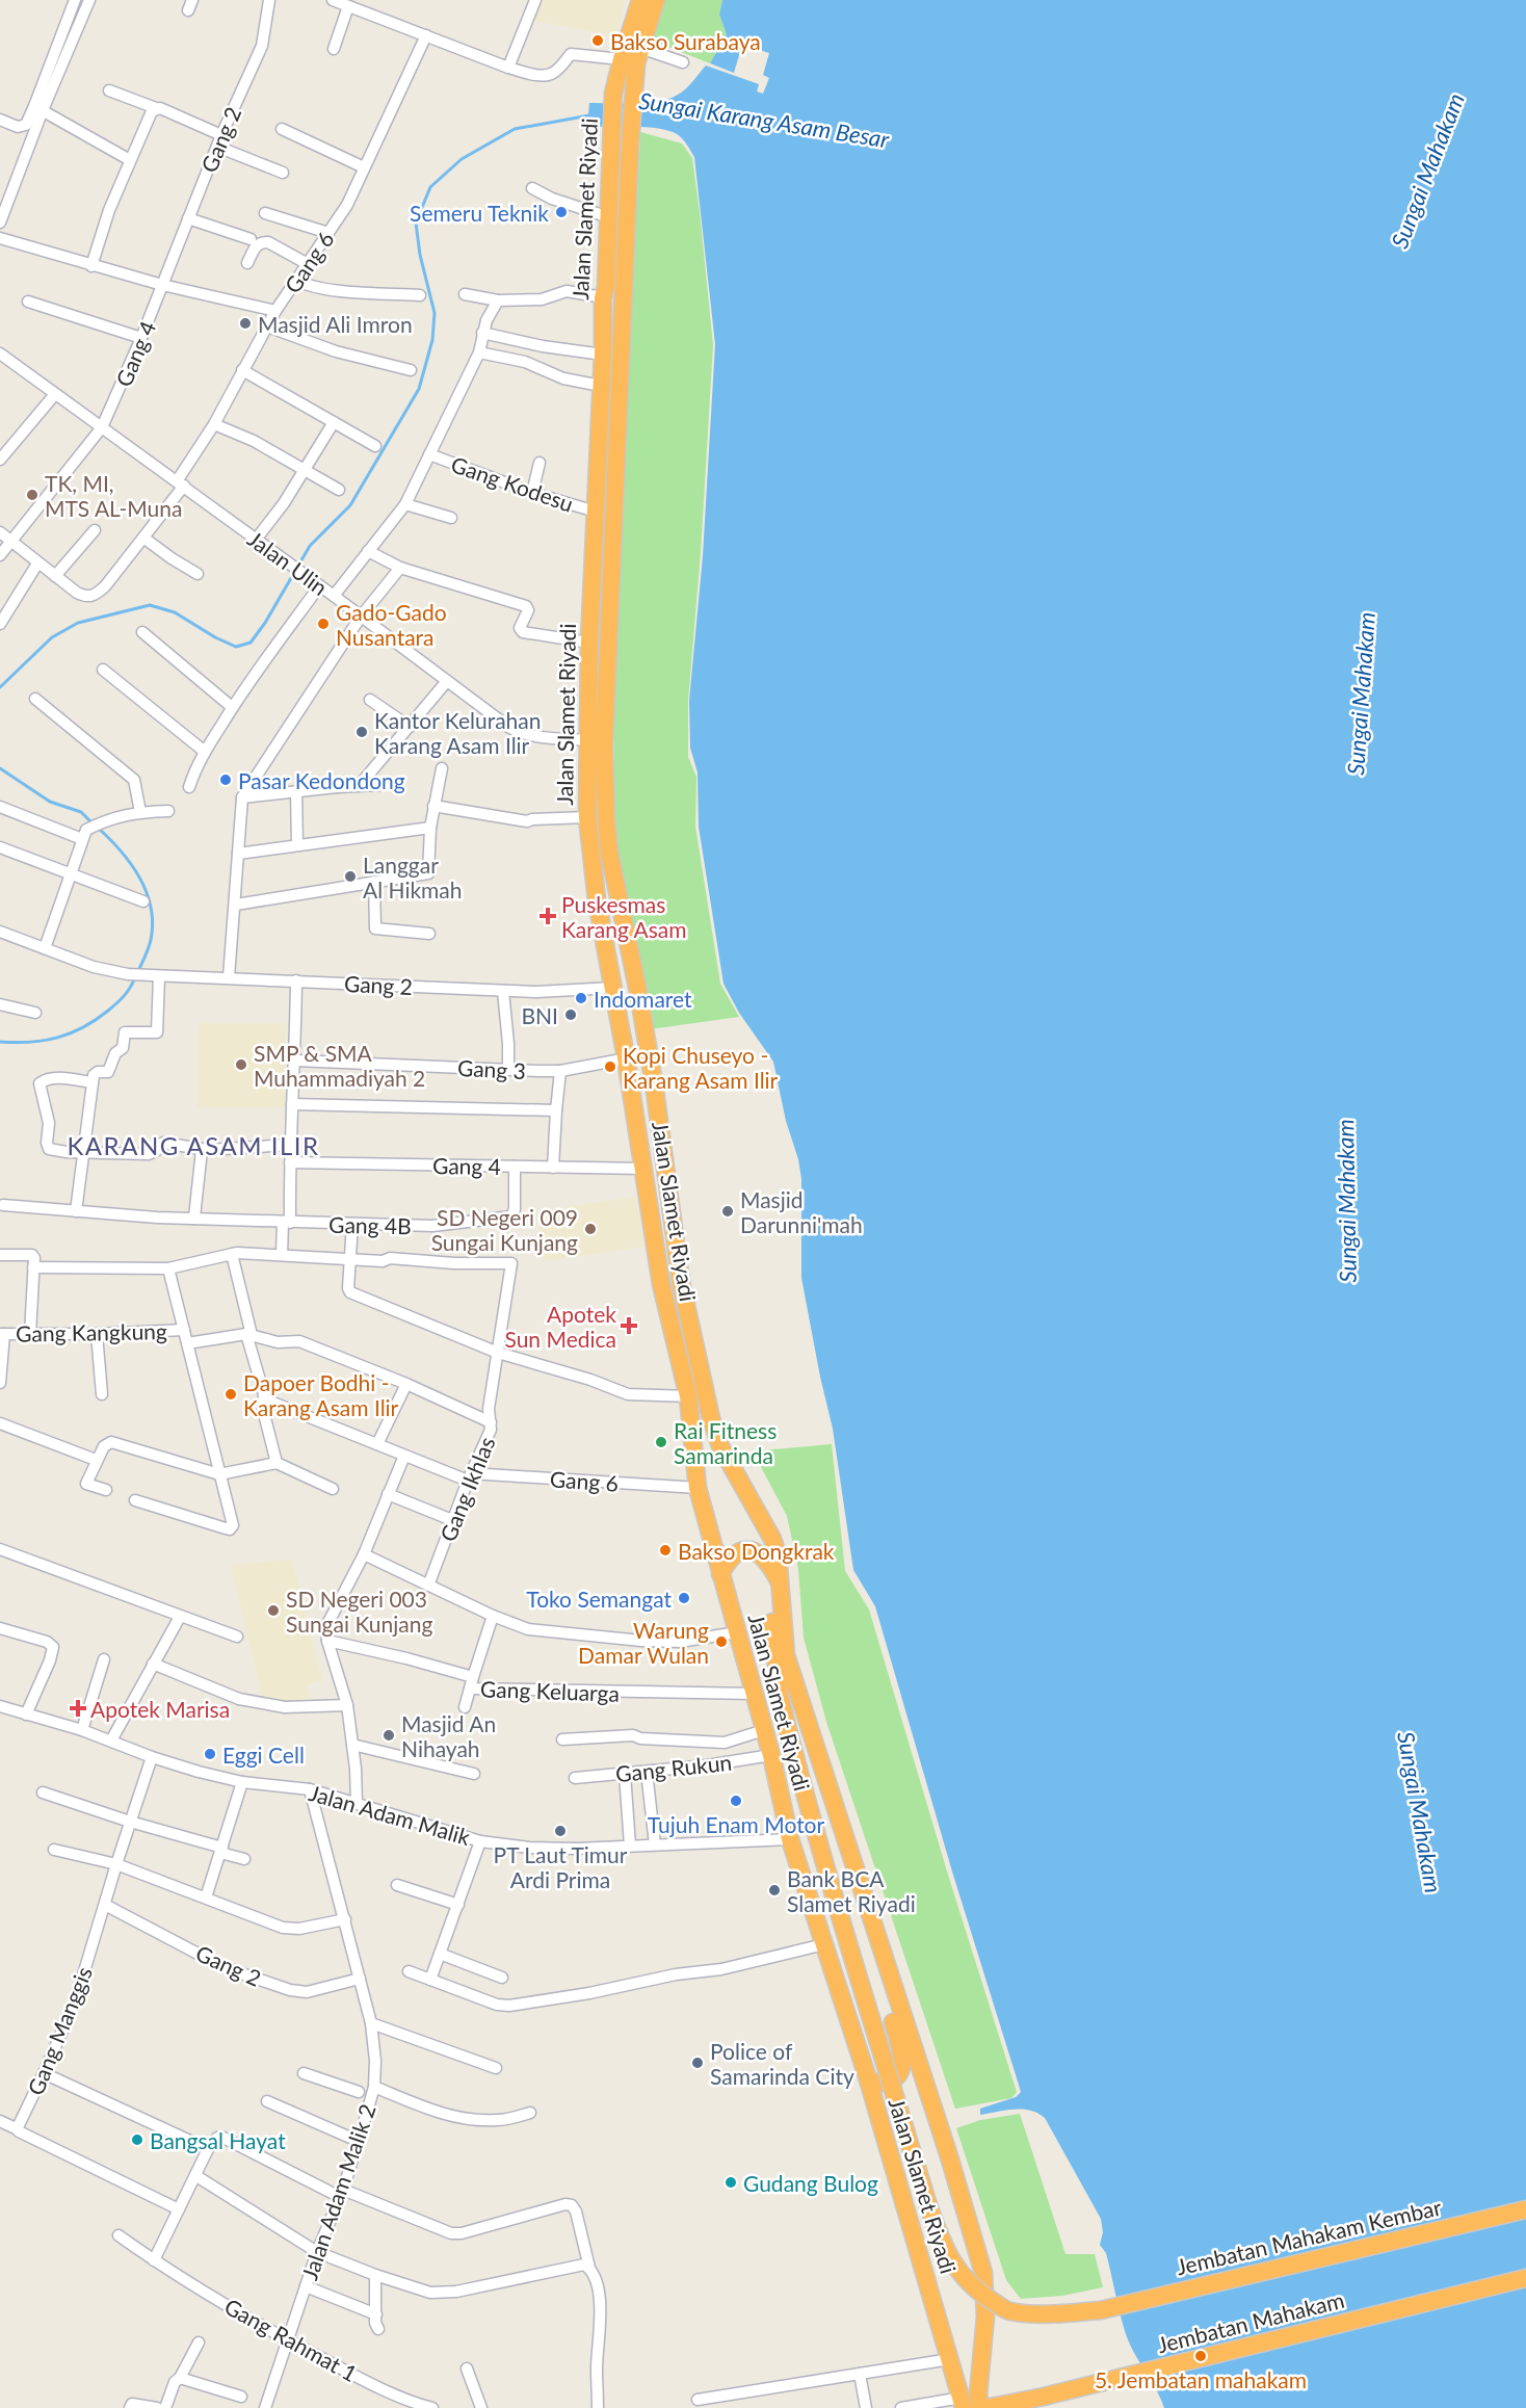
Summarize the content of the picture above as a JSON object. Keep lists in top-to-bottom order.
{
  "streets": {
    "highway": ["Jalan Slamet Riyadi", "Jembatan Mahakam Kembar", "Jembatan Mahakam"],
    "street": [
      "Gang 2",
      "Gang 6",
      "Gang 4",
      "Gang Kodesu",
      "Jalan Ulin",
      "Gang 3",
      "Gang 4B",
      "Gang Kangkung",
      "Gang Ikhlas",
      "Gang Keluarga",
      "Gang Rukun",
      "Jalan Adam Malik",
      "Gang Manggis",
      "Jalan Adam Malik 2",
      "Gang Rahmat 1"
    ]
  },
  "crossings": [
    ["Gang 2", "Jalan Slamet Riyadi"],
    ["Gang 2", "Gang 4"],
    ["Gang 2", "Gang Manggis"],
    ["Gang 2", "Jalan Adam Malik 2"],
    ["Jalan Slamet Riyadi", "Gang 6"],
    ["Jalan Slamet Riyadi", "Gang 4"],
    ["Jalan Slamet Riyadi", "Gang Kodesu"],
    ["Jalan Slamet Riyadi", "Jalan Ulin"],
    ["Jalan Slamet Riyadi", "Gang 3"],
    ["Jalan Slamet Riyadi", "Gang Keluarga"],
    ["Jalan Slamet Riyadi", "Gang Rukun"],
    ["Jalan Slamet Riyadi", "Jalan Adam Malik"],
    ["Jalan Slamet Riyadi", "Jembatan Mahakam Kembar"],
    ["Gang 6", "Jalan Ulin"],
    ["Gang 6", "Gang Ikhlas"],
    ["Gang 4", "Jalan Ulin"],
    ["Gang 4", "Gang 4B"],
    ["Jalan Adam Malik", "Gang Manggis"],
    ["Jalan Adam Malik", "Jalan Adam Malik 2"],
    ["Jalan Adam Malik 2", "Gang Rahmat 1"]
  ],
  "districts": ["KARANG ASAM ILIR"],
  "water": ["Sungai Karang Asam Besar", "Sungai Mahakam"],
  "places": {
    "other": [
      "Bakso Surabaya",
      "Semeru Teknik",
      "Masjid Ali Imron",
      "TK, MI, MTS AL-Muna",
      "Gado-Gado Nusantara",
      "Kantor Kelurahan Karang Asam Ilir",
      "Pasar Kedondong",
      "Langgar Al Hikmah",
      "Indomaret",
      "BNI",
      "SMP & SMA Muhammadiyah 2",
      "Kopi Chuseyo - Karang Asam Ilir",
      "Masjid Darunni'mah",
      "SD Negeri 009 Sungai Kunjang",
      "Dapoer Bodhi - Karang Asam Ilir",
      "Rai Fitness Samarinda",
      "Bakso Dongkrak",
      "Toko Semangat",
      "SD Negeri 003 Sungai Kunjang",
      "Warung Damar Wulan",
      "Masjid An Nihayah",
      "Eggi Cell",
      "Tujuh Enam Motor",
      "PT Laut Timur Ardi Prima",
      "Bank BCA Slamet Riyadi",
      "Police of Samarinda City",
      "Bangsal Hayat",
      "Gudang Bulog",
      "5. Jembatan mahakam"
    ],
    "health": ["Puskesmas Karang Asam", "Apotek Sun Medica", "Apotek Marisa"]
  }
}
